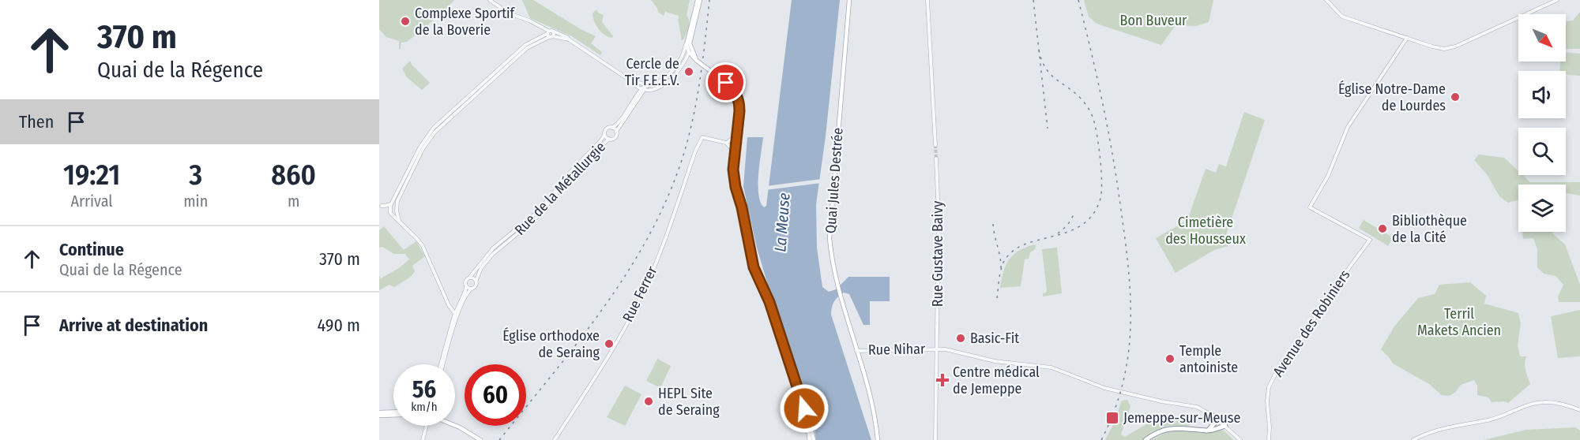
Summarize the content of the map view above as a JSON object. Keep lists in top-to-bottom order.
{
  "streets": {
    "main road": ["Quai Jules Destrée"],
    "street": [
      "Rue de la Métallurgie",
      "Rue Gustave Baivy",
      "Rue Ferrer",
      "Avenue des Robiniers",
      "Rue Nihar"
    ]
  },
  "crossings": [
    ["Quai Jules Destrée", "Rue Nihar"],
    ["Rue Gustave Baivy", "Rue Nihar"]
  ],
  "water": ["La Meuse"],
  "parks": ["Bon Buveur", "Cimetière des Housseux", "Terril Makets Ancien"],
  "places": {
    "other": [
      "Complexe Sportif de la Boverie",
      "Cercle de Tir F.E.E.V.",
      "Église Notre-Dame de Lourdes",
      "Bibliothèque de la Cité",
      "Basic-Fit",
      "Église orthodoxe de Seraing",
      "Temple antoiniste",
      "HEPL Site de Seraing"
    ],
    "health": ["Centre médical de Jemeppe"],
    "transit": ["Jemeppe-sur-Meuse"]
  },
  "north": "bottom right",
  "page": {
    "turn": ["370 m", "Quai de la Régence"],
    "then": "Then",
    "eta": [
      "19:21",
      "Arrival",
      "3",
      "min",
      "860",
      "m"
    ],
    "list": [
      {
        "name": "Continue",
        "note": "Quai de la Régence",
        "value": "370 m"
      },
      {
        "name": "Arrive at destination",
        "value": "490 m"
      }
    ],
    "speed": "56 km/h",
    "limit": "60"
  }
}
